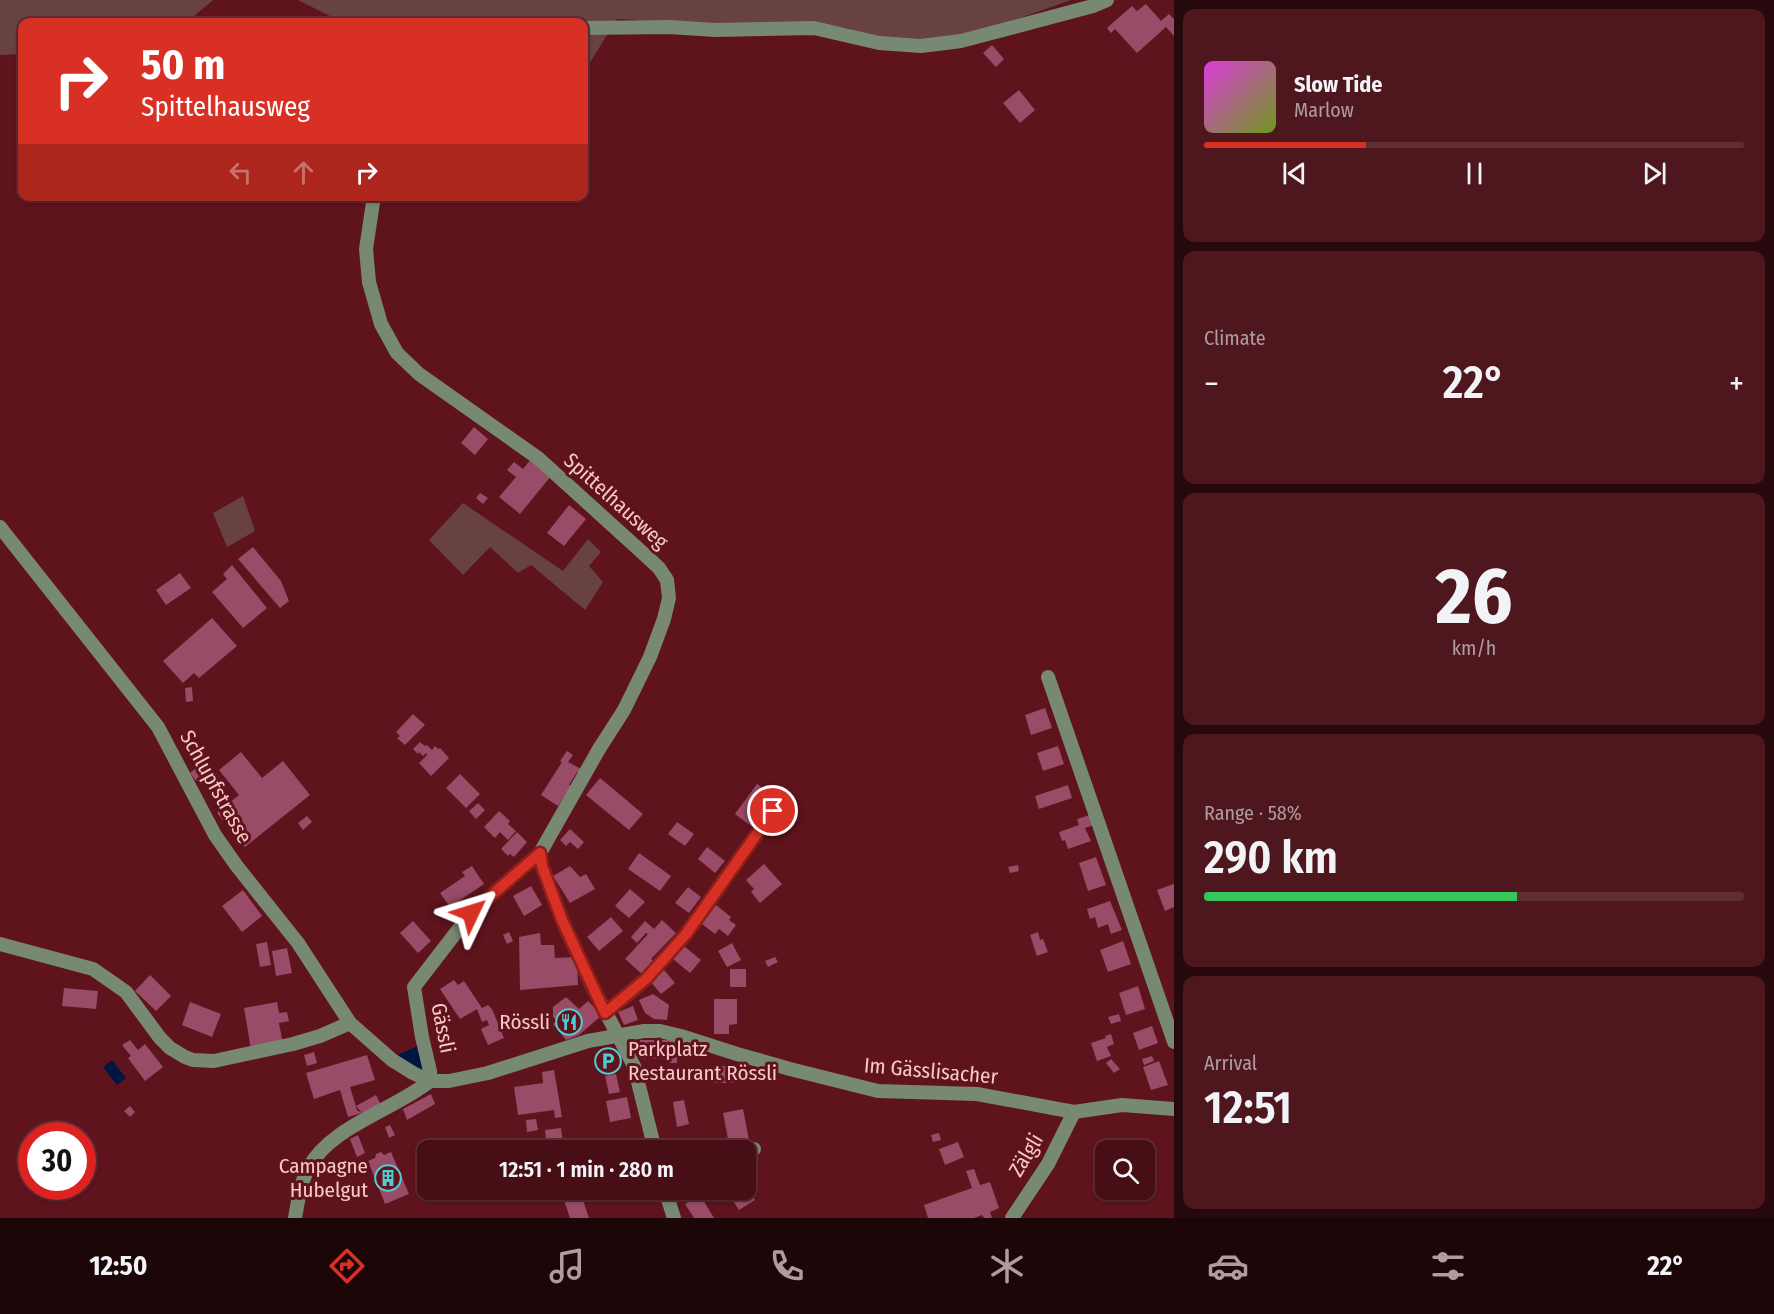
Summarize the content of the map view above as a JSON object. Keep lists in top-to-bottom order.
{
  "streets": {
    "street": [
      "Spittelhausweg",
      "Schlupfstrasse",
      "Gässli",
      "Im Gässlisacher",
      "Zälgli"
    ]
  },
  "crossings": [
    ["Spittelhausweg", "Gässli"],
    ["Schlupfstrasse", "Gässli"],
    ["Schlupfstrasse", "Im Gässlisacher"],
    ["Gässli", "Im Gässlisacher"],
    ["Im Gässlisacher", "Zälgli"]
  ],
  "places": {
    "restaurant": ["Rössli"],
    "parking": ["Parkplatz Restaurant Rössli"],
    "building": ["Campagne Hubelgut"]
  },
  "page": {
    "turn": ["50 m", "Spittelhausweg"],
    "song": ["Slow Tide", "Marlow"],
    "tile": [
      "Climate",
      ["26", "km/h"],
      ["Range · 58%", "290 km"],
      ["Arrival", "12:51"]
    ],
    "heat": ["−", "22°", "+"],
    "limit": "30",
    "trip": "12:51 · 1 min · 280 m",
    "tabs": ["12:50", "22°"]
  }
}
